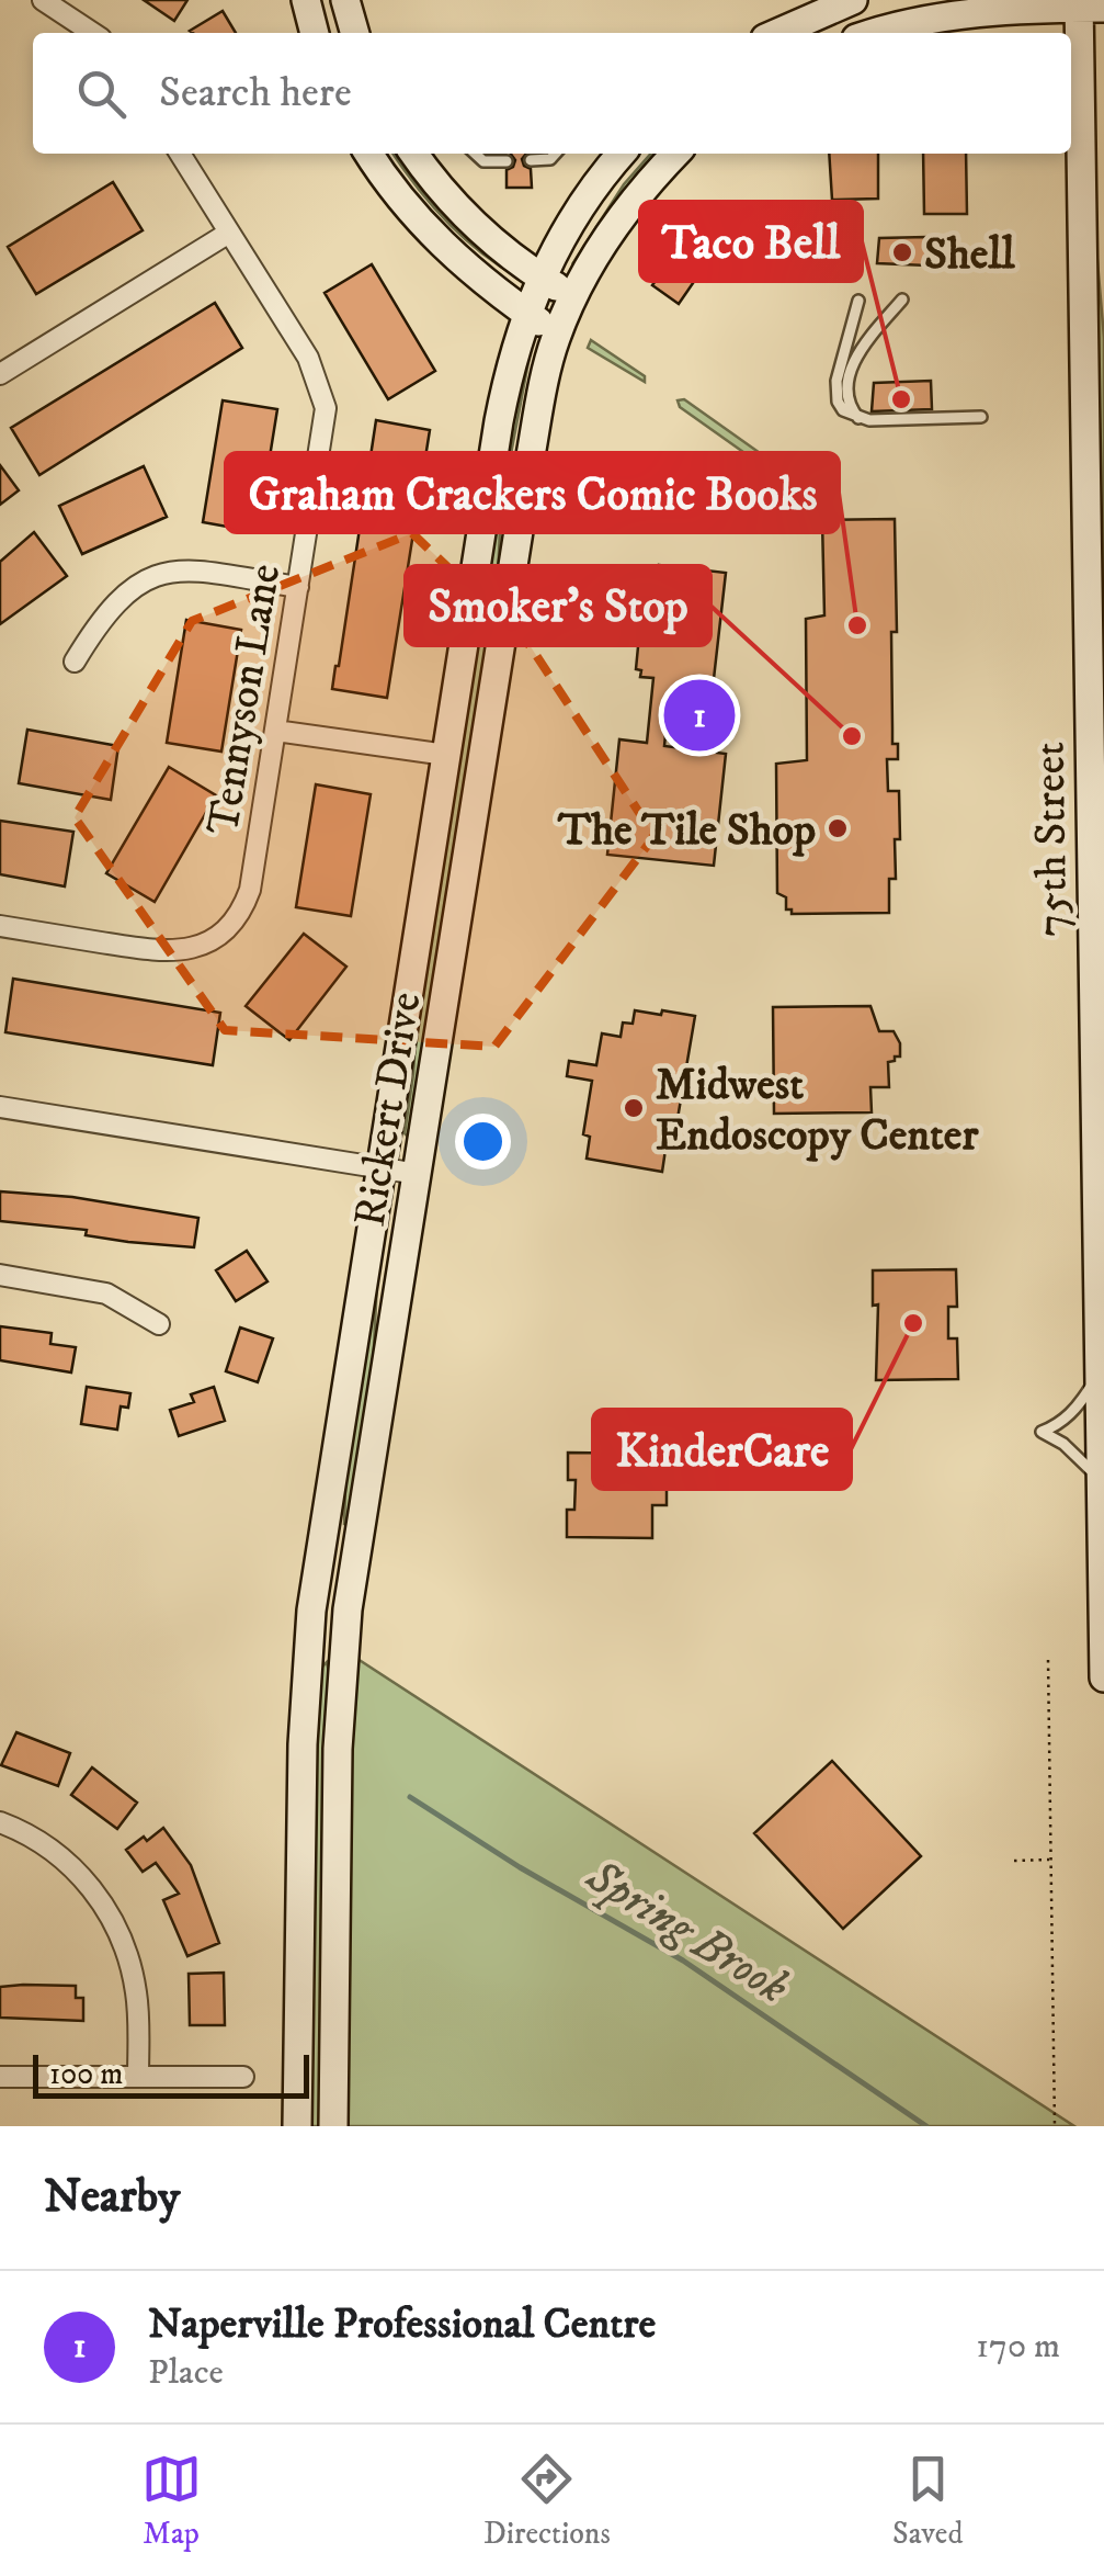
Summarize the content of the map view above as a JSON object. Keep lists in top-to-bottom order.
{
  "streets": {
    "street": ["Tennyson Lane", "75th Street", "Rickert Drive"]
  },
  "water": ["Spring Brook"],
  "places": [
    "Shell",
    "Taco Bell",
    "Graham Crackers Comic Books",
    "Smoker's Stop",
    "The Tile Shop",
    "Midwest Endoscopy Center",
    "KinderCare"
  ],
  "scale_bar": "100 m",
  "page": {
    "search": "Search here",
    "pins": "1",
    "scale": "100 m",
    "heading": "Nearby",
    "list": [
      {
        "mark": "1",
        "name": "Naperville Professional Centre",
        "note": "Place",
        "value": "170 m"
      }
    ],
    "nav": ["Map", "Directions", "Saved"]
  }
}
